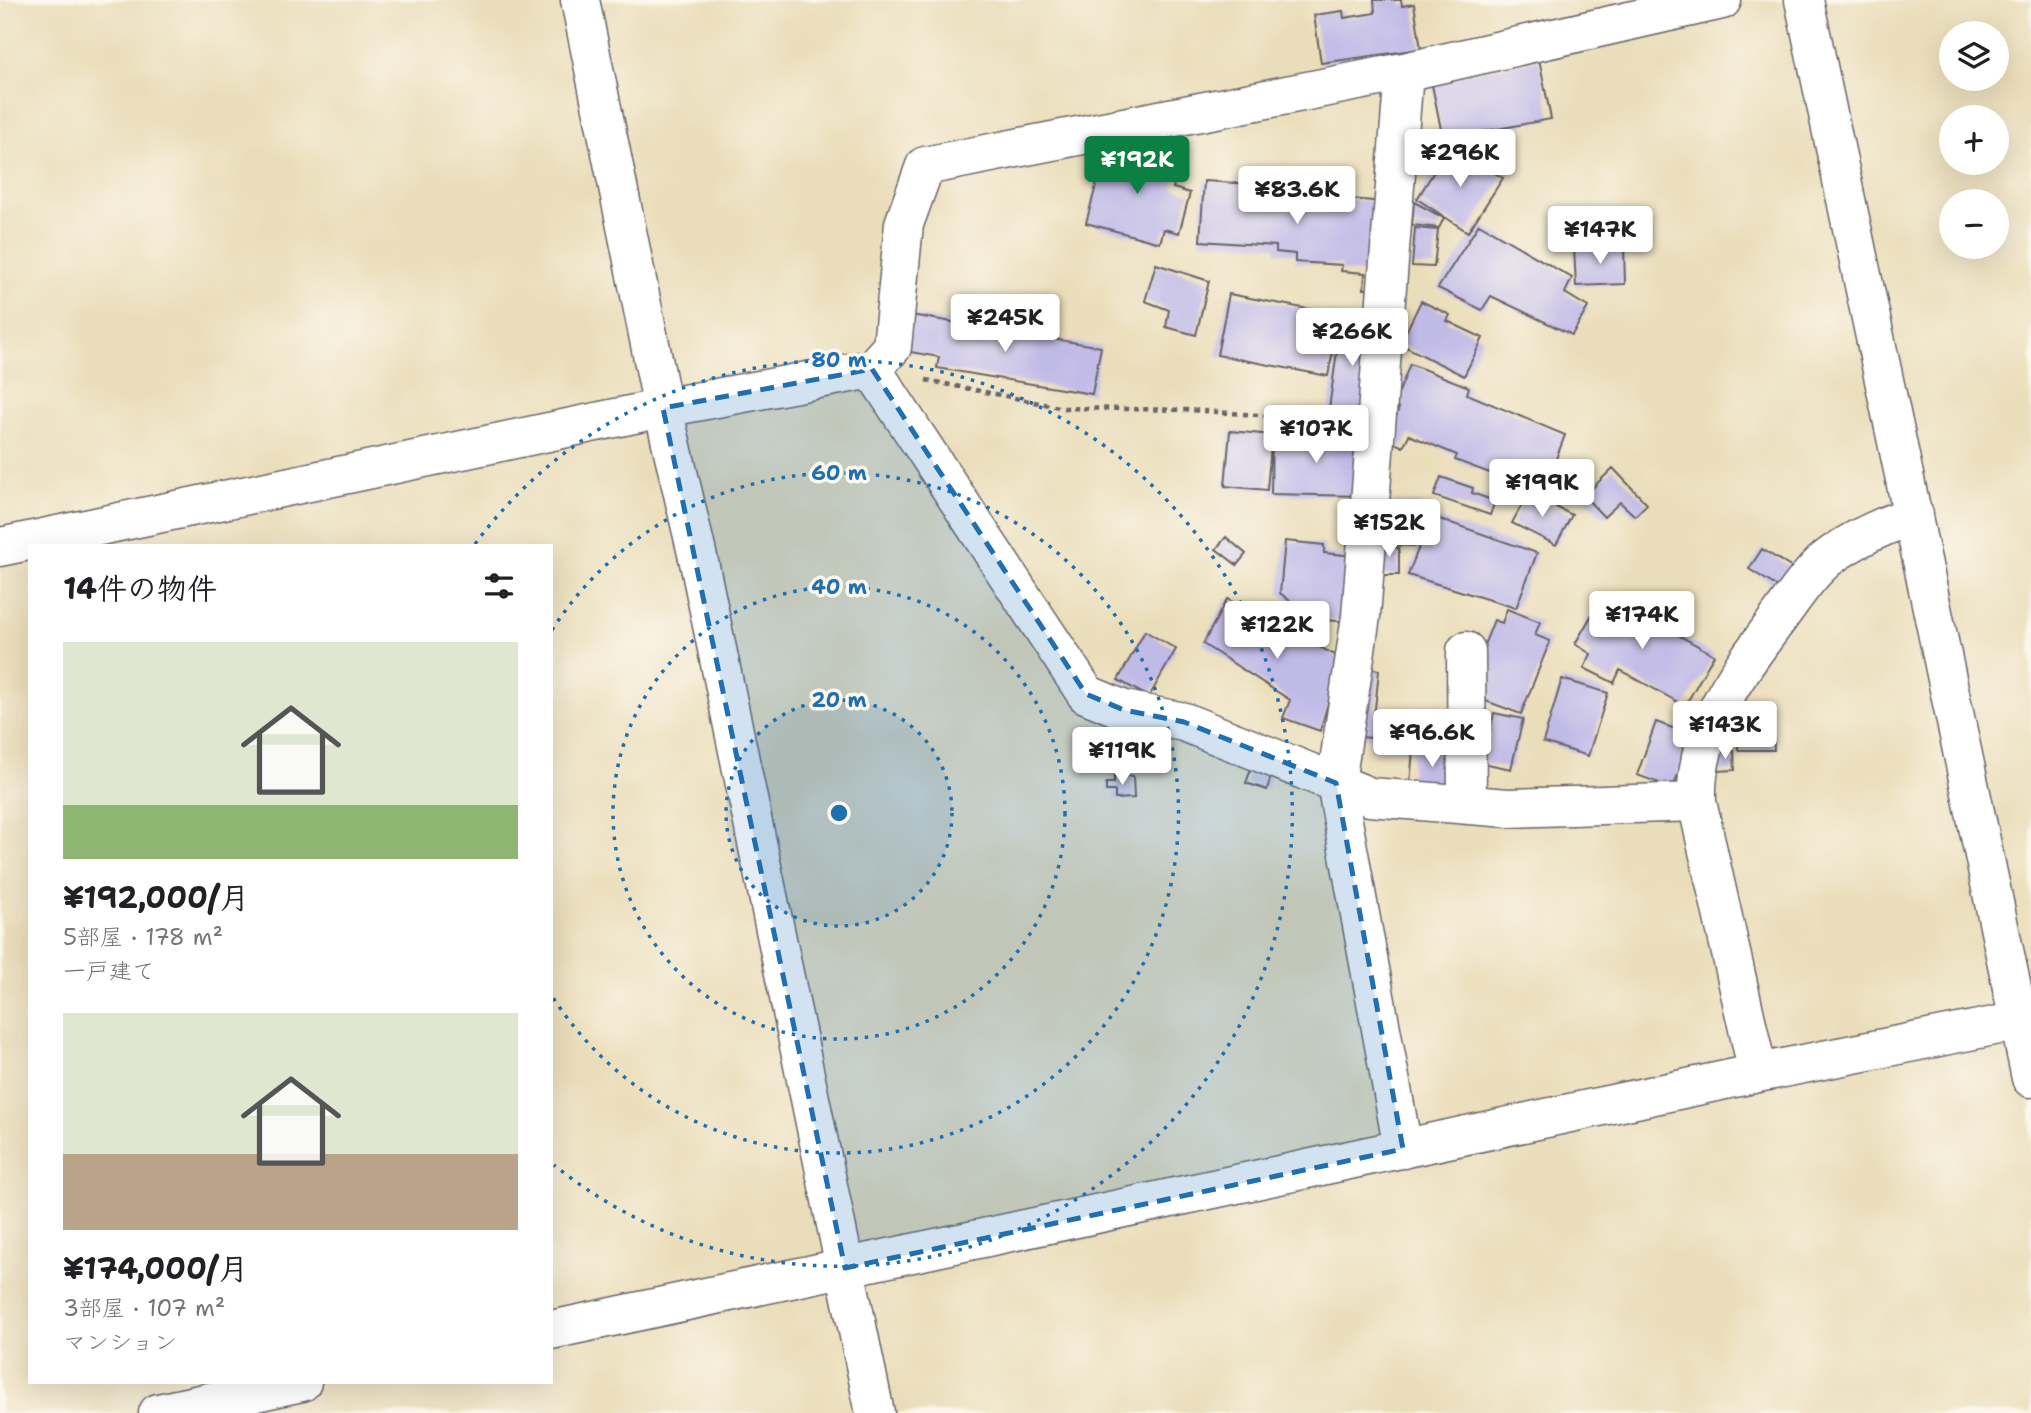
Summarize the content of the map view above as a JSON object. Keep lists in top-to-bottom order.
{
  "page": {
    "map_buttons": ["+", "−"],
    "price": [
      "¥296K",
      "¥192K",
      "¥83.6K",
      "¥147K",
      "¥245K",
      "¥266K",
      "¥107K",
      "¥199K",
      "¥152K",
      "¥174K",
      "¥122K",
      "¥143K",
      "¥96.6K",
      "¥119K"
    ],
    "heading": "14件の物件",
    "list": [
      {
        "name": "¥192,000/月",
        "note": "5部屋 · 178 m² · 一戸建て"
      },
      {
        "name": "¥174,000/月",
        "note": "3部屋 · 107 m² · マンション"
      }
    ]
  },
  "rings": [
    "80 m",
    "60 m",
    "40 m",
    "20 m"
  ]
}
